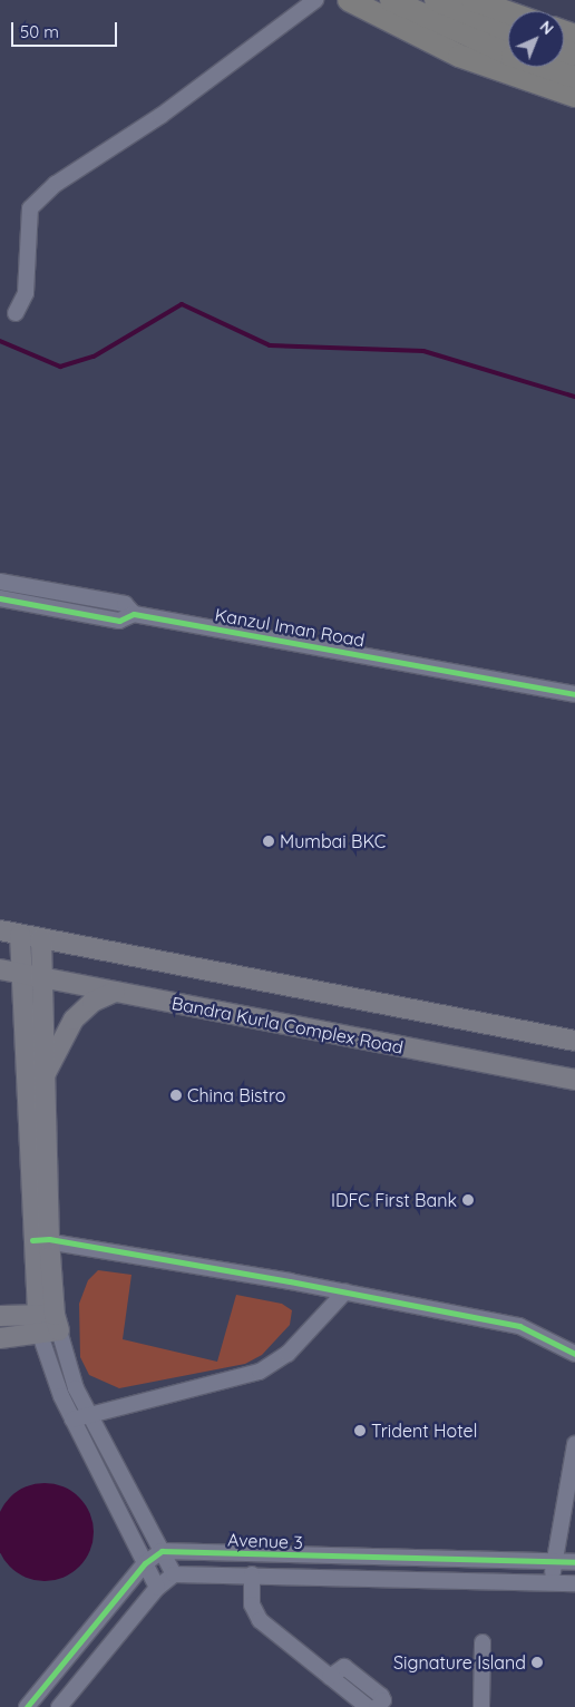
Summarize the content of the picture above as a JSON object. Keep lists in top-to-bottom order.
{
  "streets": {
    "main road": ["Bandra Kurla Complex Road"],
    "street": ["Kanzul Iman Road", "Avenue 3"]
  },
  "places": [
    "Mumbai BKC",
    "China Bistro",
    "IDFC First Bank",
    "Trident Hotel",
    "Signature Island"
  ],
  "scale_bar": "50 m",
  "north": "top right"
}
